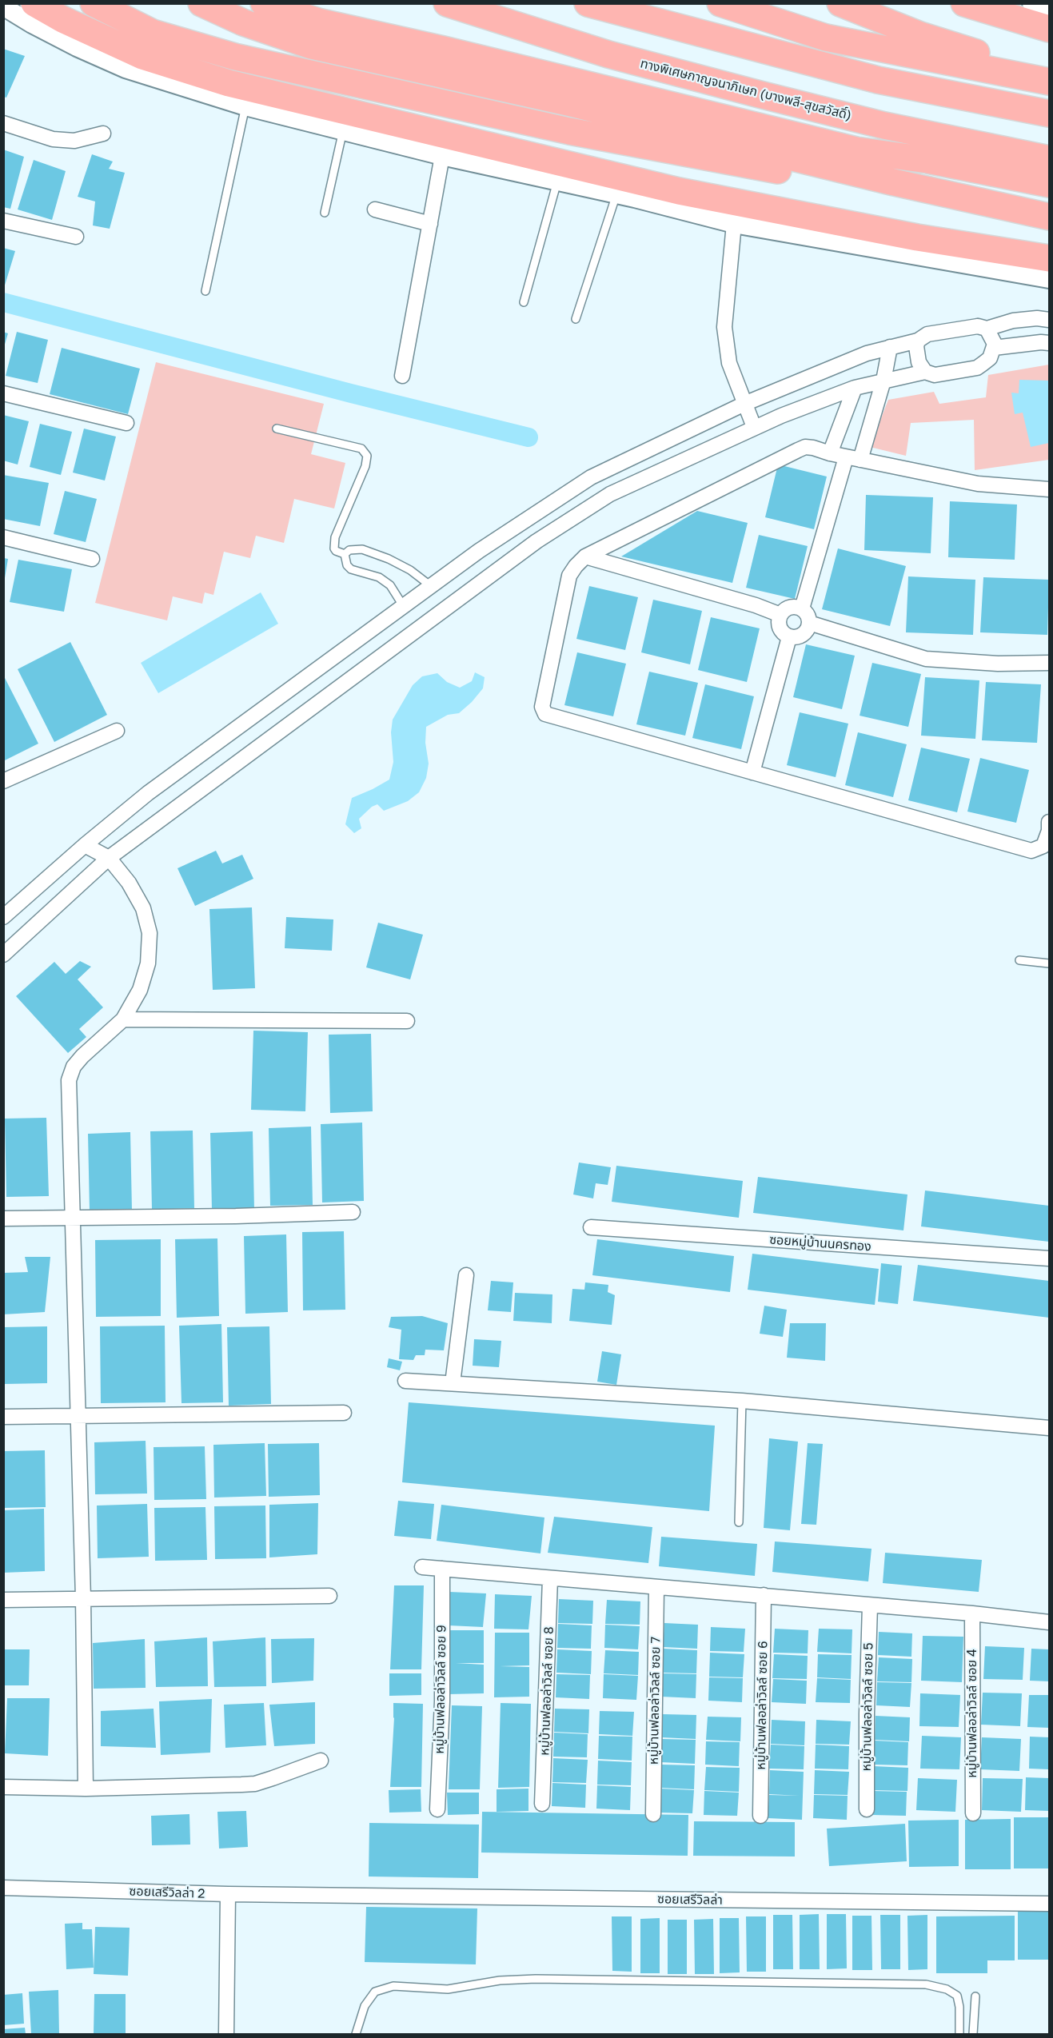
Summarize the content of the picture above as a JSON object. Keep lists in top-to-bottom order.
{
  "streets": {
    "highway": ["ทางพิเศษกาญจนาภิเษก (บางพลี-สุขสวัสดิ์)"],
    "street": [
      "ซอยหมู่บ้านนครทอง",
      "หมู่บ้านฟลอล่าวิลล์ ซอย 9",
      "หมู่บ้านฟลอล่าวิลล์ ซอย 8",
      "หมู่บ้านฟลอล่าวิลล์ ซอย 7",
      "หมู่บ้านฟลอล่าวิลล์ ซอย 6",
      "หมู่บ้านฟลอล่าวิลล์ ซอย 5",
      "หมู่บ้านฟลอล่าวิลล์ ซอย 4",
      "ซอยเสรีวิลล่า 2",
      "ซอยเสรีวิลล่า"
    ]
  },
  "crossings": [
    ["ซอยเสรีวิลล่า 2", "ซอยเสรีวิลล่า"]
  ]
}
